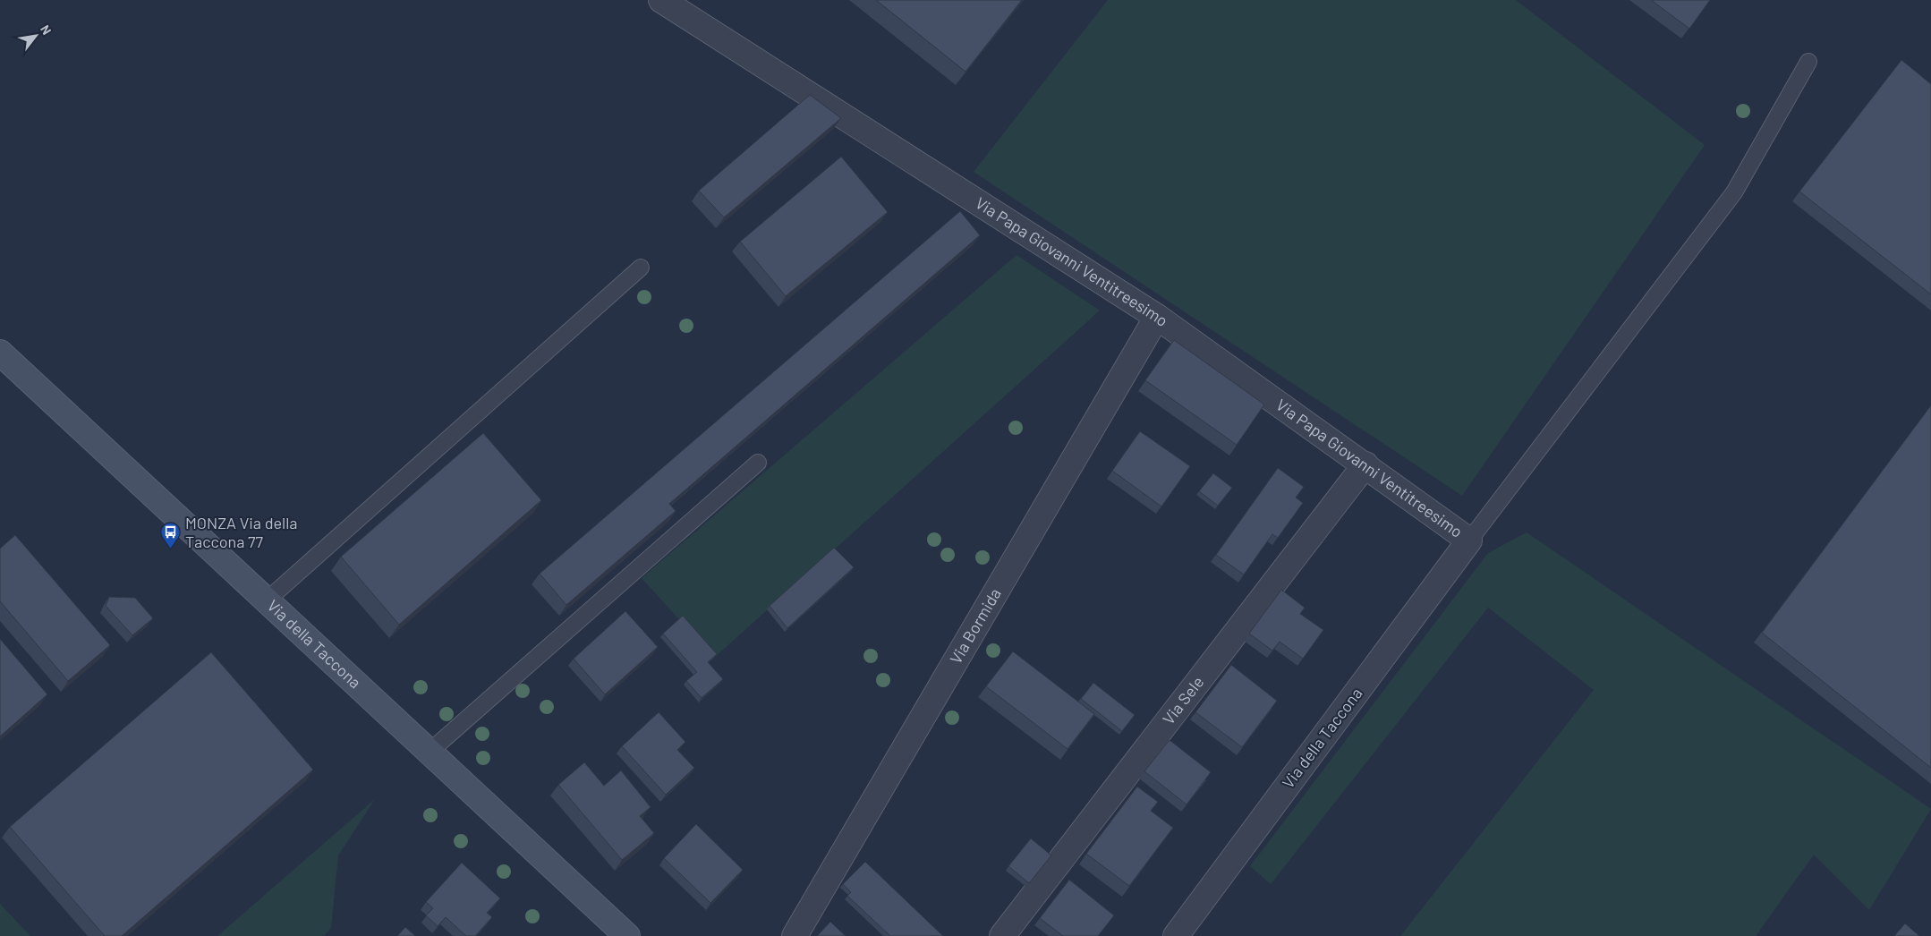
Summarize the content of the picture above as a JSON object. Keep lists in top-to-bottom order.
{
  "streets": {
    "main road": ["Via della Taccona"],
    "street": ["Via Papa Giovanni Ventitreesimo", "Via Bormida", "Via Sele"]
  },
  "crossings": [
    ["Via Papa Giovanni Ventitreesimo", "Via Bormida"],
    ["Via Papa Giovanni Ventitreesimo", "Via della Taccona"],
    ["Via Papa Giovanni Ventitreesimo", "Via Sele"]
  ],
  "places": {
    "bus stop": ["MONZA Via della Taccona 77"]
  },
  "north": "top right"
}
